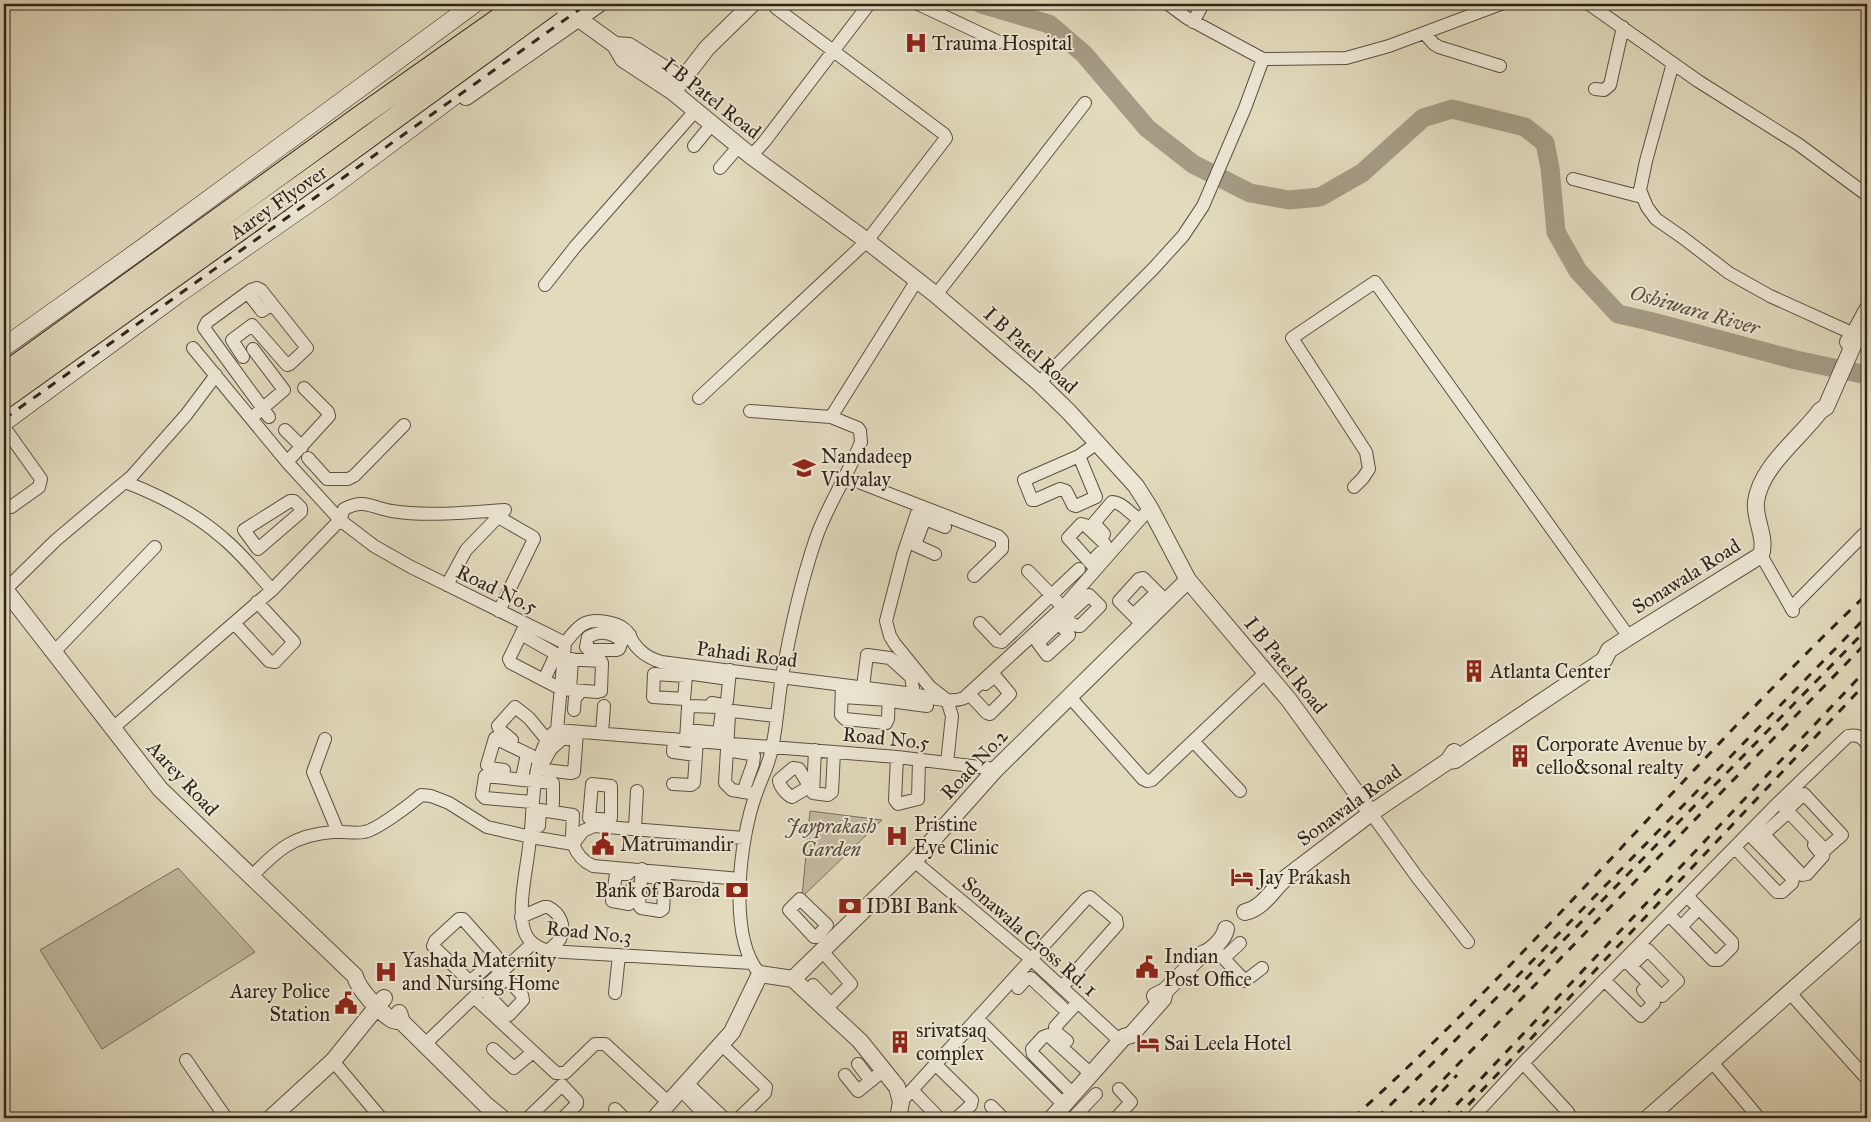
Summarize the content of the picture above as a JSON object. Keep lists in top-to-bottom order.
{
  "streets": {
    "highway": ["Aarey Flyover"],
    "street": [
      "I B Patel Road",
      "Sonawala Road",
      "Road No.5",
      "Pahadi Road",
      "Road No.2",
      "Aarey Road",
      "Road No.3",
      "Sonawala Cross Rd. 1"
    ]
  },
  "crossings": [
    ["I B Patel Road", "Aarey Flyover"],
    ["I B Patel Road", "Sonawala Road"],
    ["I B Patel Road", "Road No.2"],
    ["Sonawala Road", "Sonawala Cross Rd. 1"],
    ["Road No.5", "Pahadi Road"],
    ["Road No.5", "Road No.2"],
    ["Road No.2", "Sonawala Cross Rd. 1"]
  ],
  "water": ["Oshiwara River"],
  "parks": ["Jayprakash Garden"],
  "places": {
    "hospital": ["Trauma Hospital", "Pristine Eye Clinic", "Yashada Maternity and Nursing Home"],
    "school or university": ["Nandadeep Vidyalay"],
    "building": ["Atlanta Center", "Corporate Avenue by cello&sonal realty", "srivatsaq complex"],
    "public building": ["Matrumandir", "Indian Post Office", "Aarey Police Station"],
    "hotel": ["Jay Prakash", "Sai Leela Hotel"],
    "bank": ["Bank of Baroda", "IDBI Bank"]
  }
}
